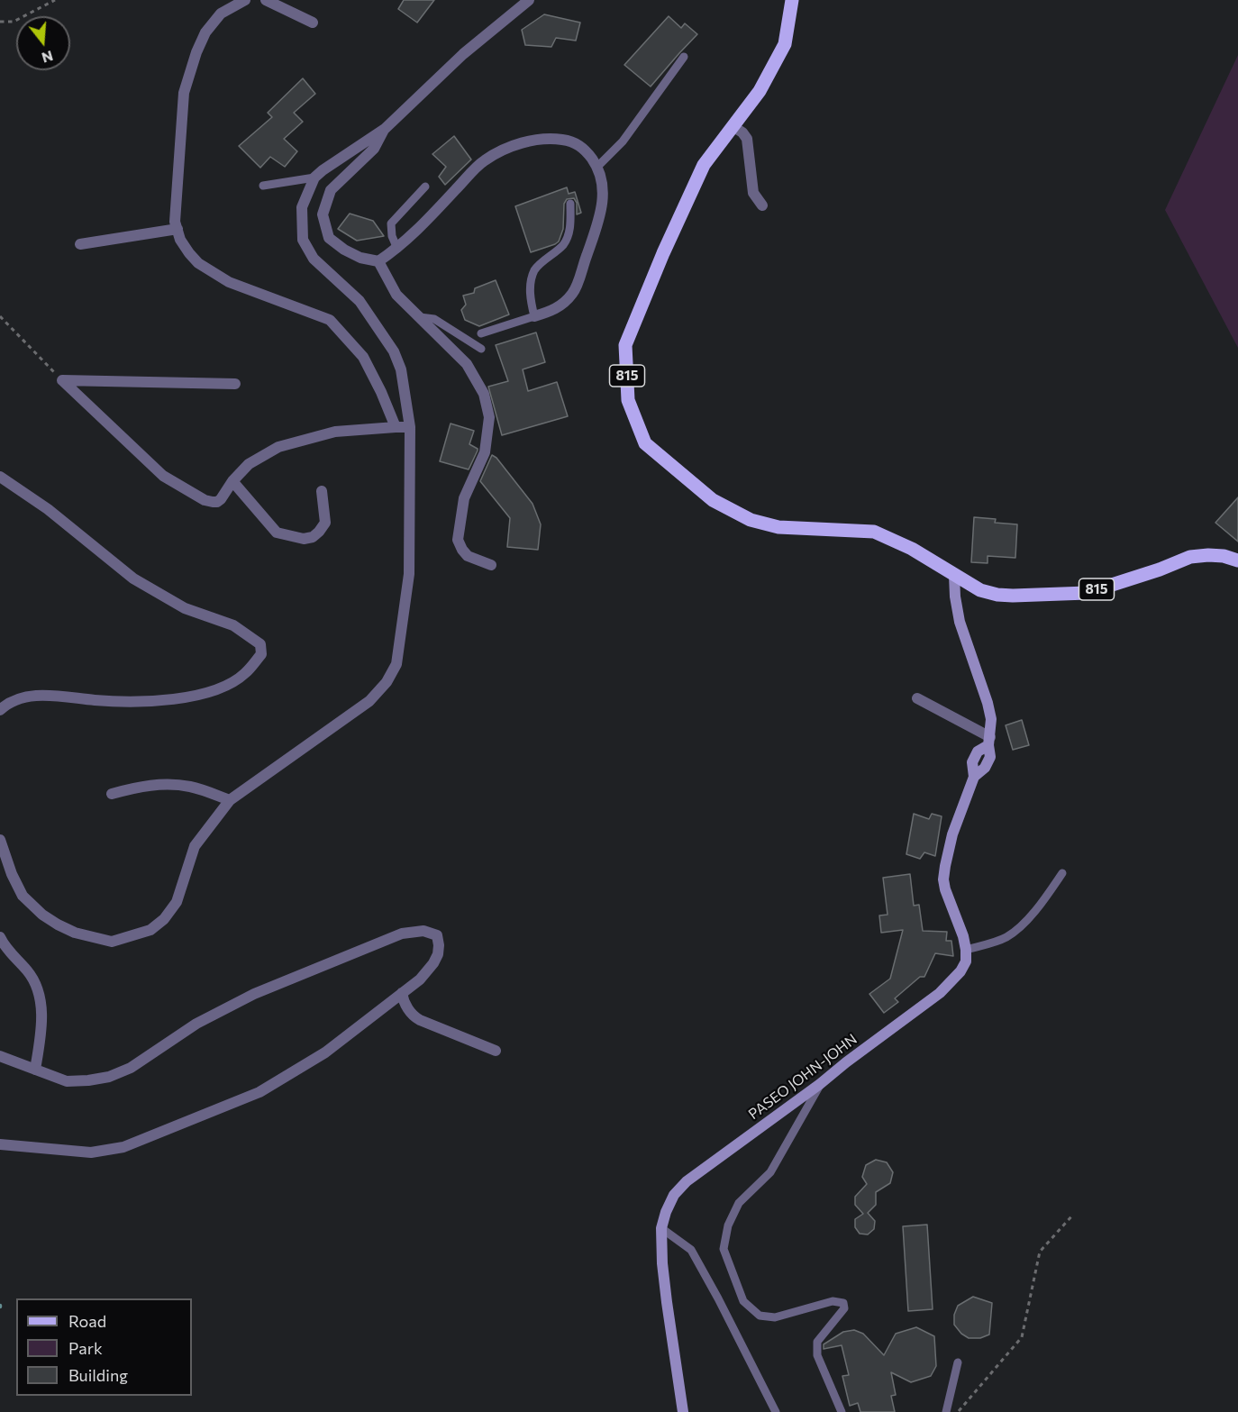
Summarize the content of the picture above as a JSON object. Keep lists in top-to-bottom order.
{
  "streets": {
    "main road": ["815"],
    "street": ["PASEO JOHN-JOHN"]
  },
  "legend": ["Road", "Park", "Building"],
  "north": "bottom"
}
